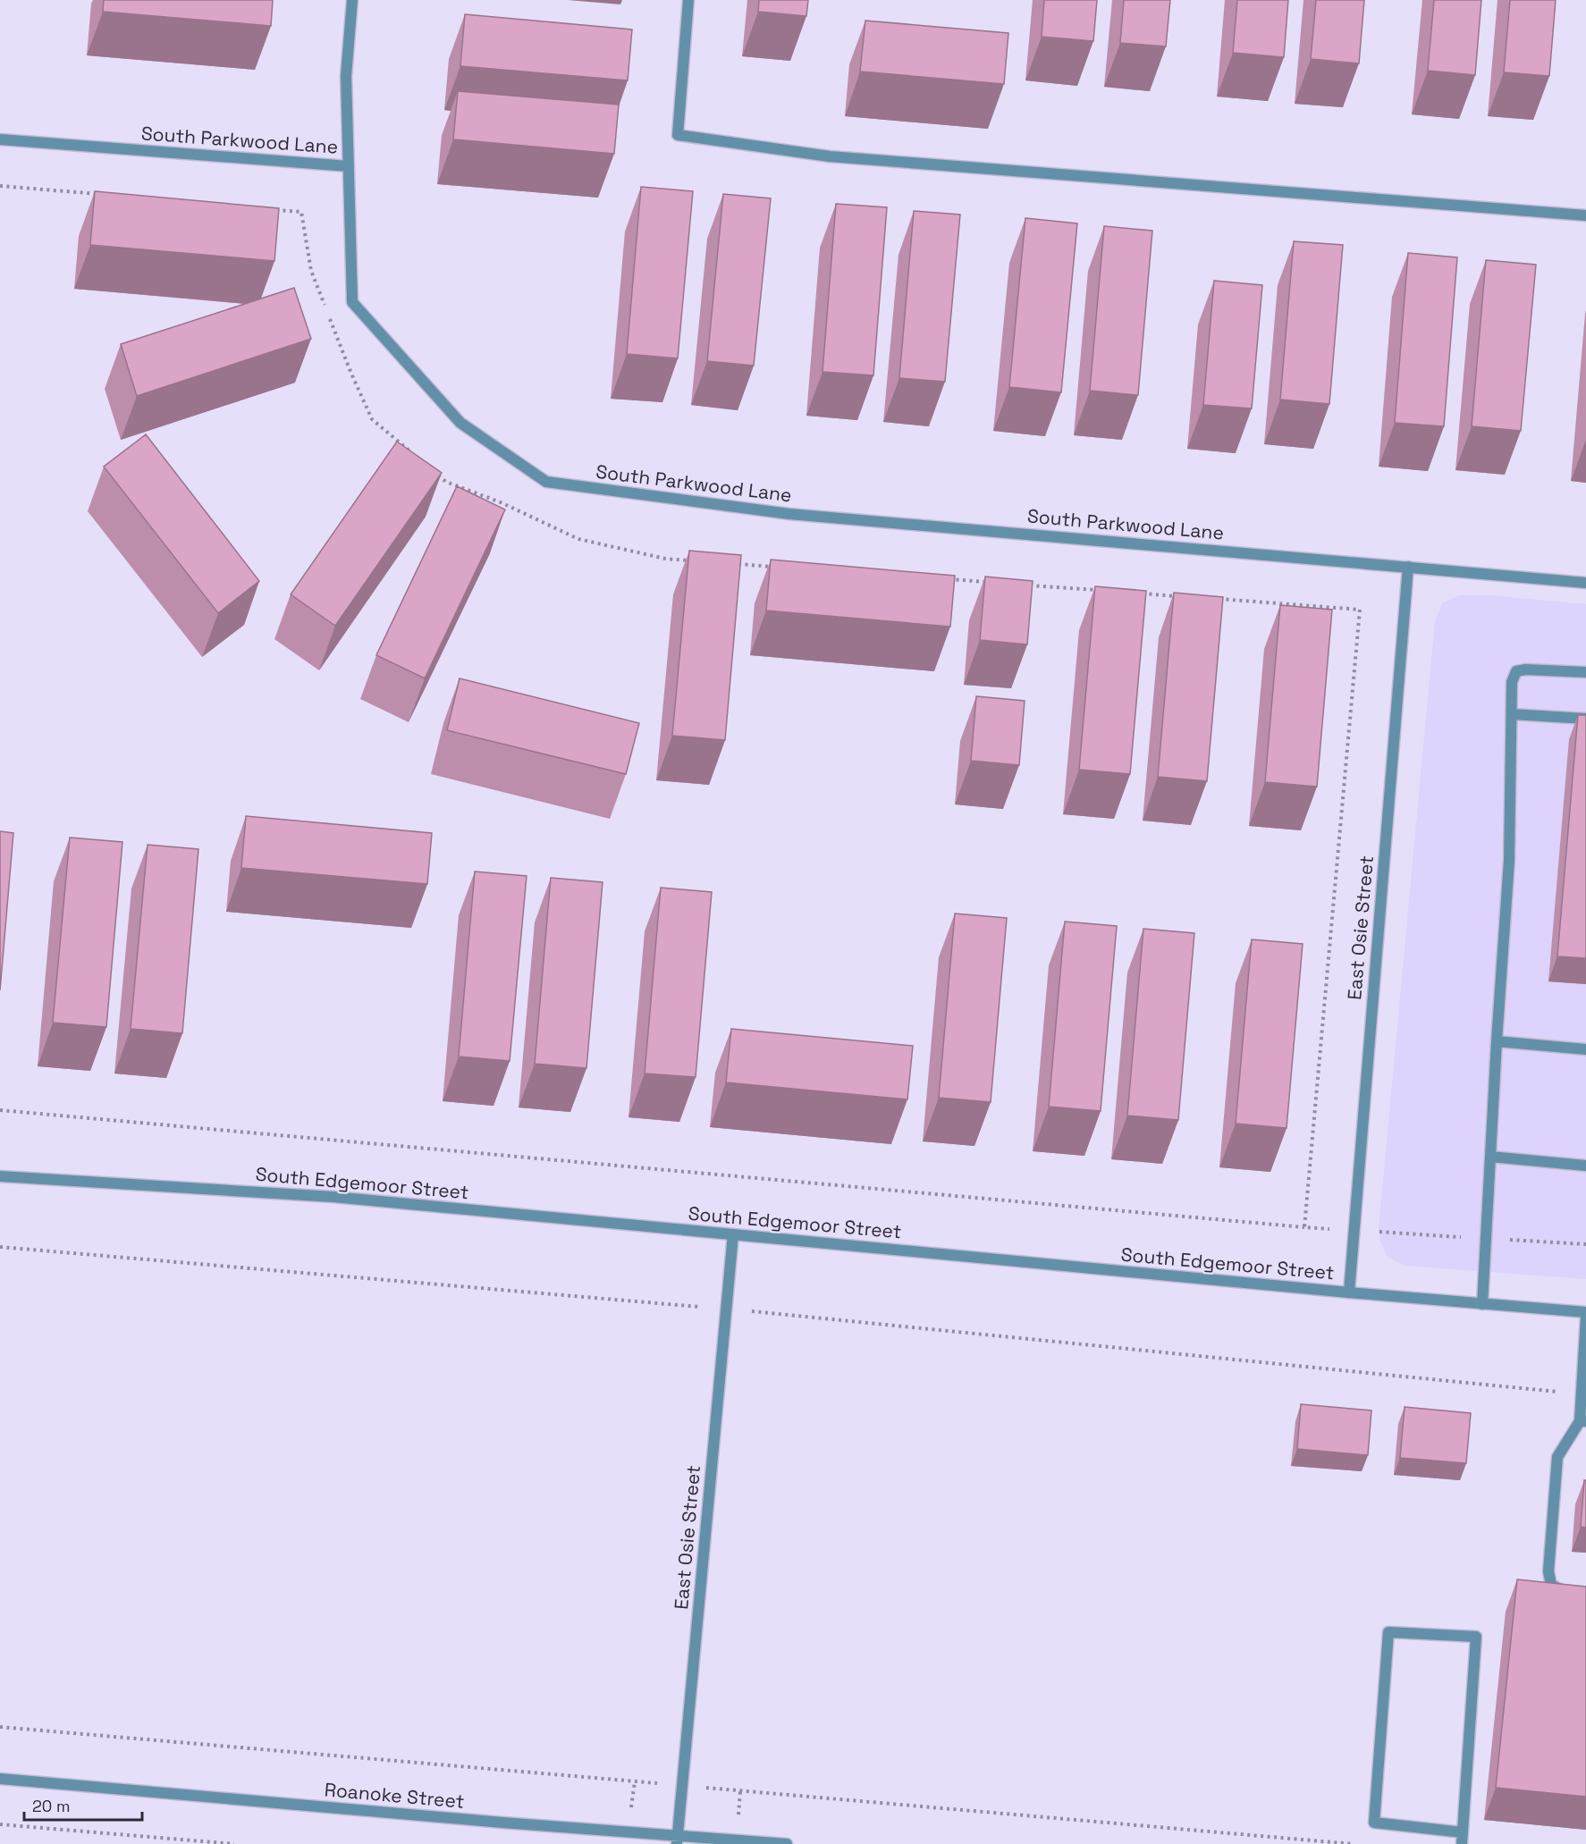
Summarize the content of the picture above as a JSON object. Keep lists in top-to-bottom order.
{
  "streets": {
    "street": [
      "South Parkwood Lane",
      "East Osie Street",
      "South Edgemoor Street",
      "Roanoke Street"
    ]
  },
  "crossings": [
    ["South Parkwood Lane", "East Osie Street"],
    ["East Osie Street", "South Edgemoor Street"],
    ["East Osie Street", "Roanoke Street"]
  ],
  "scale_bar": "20 m"
}
